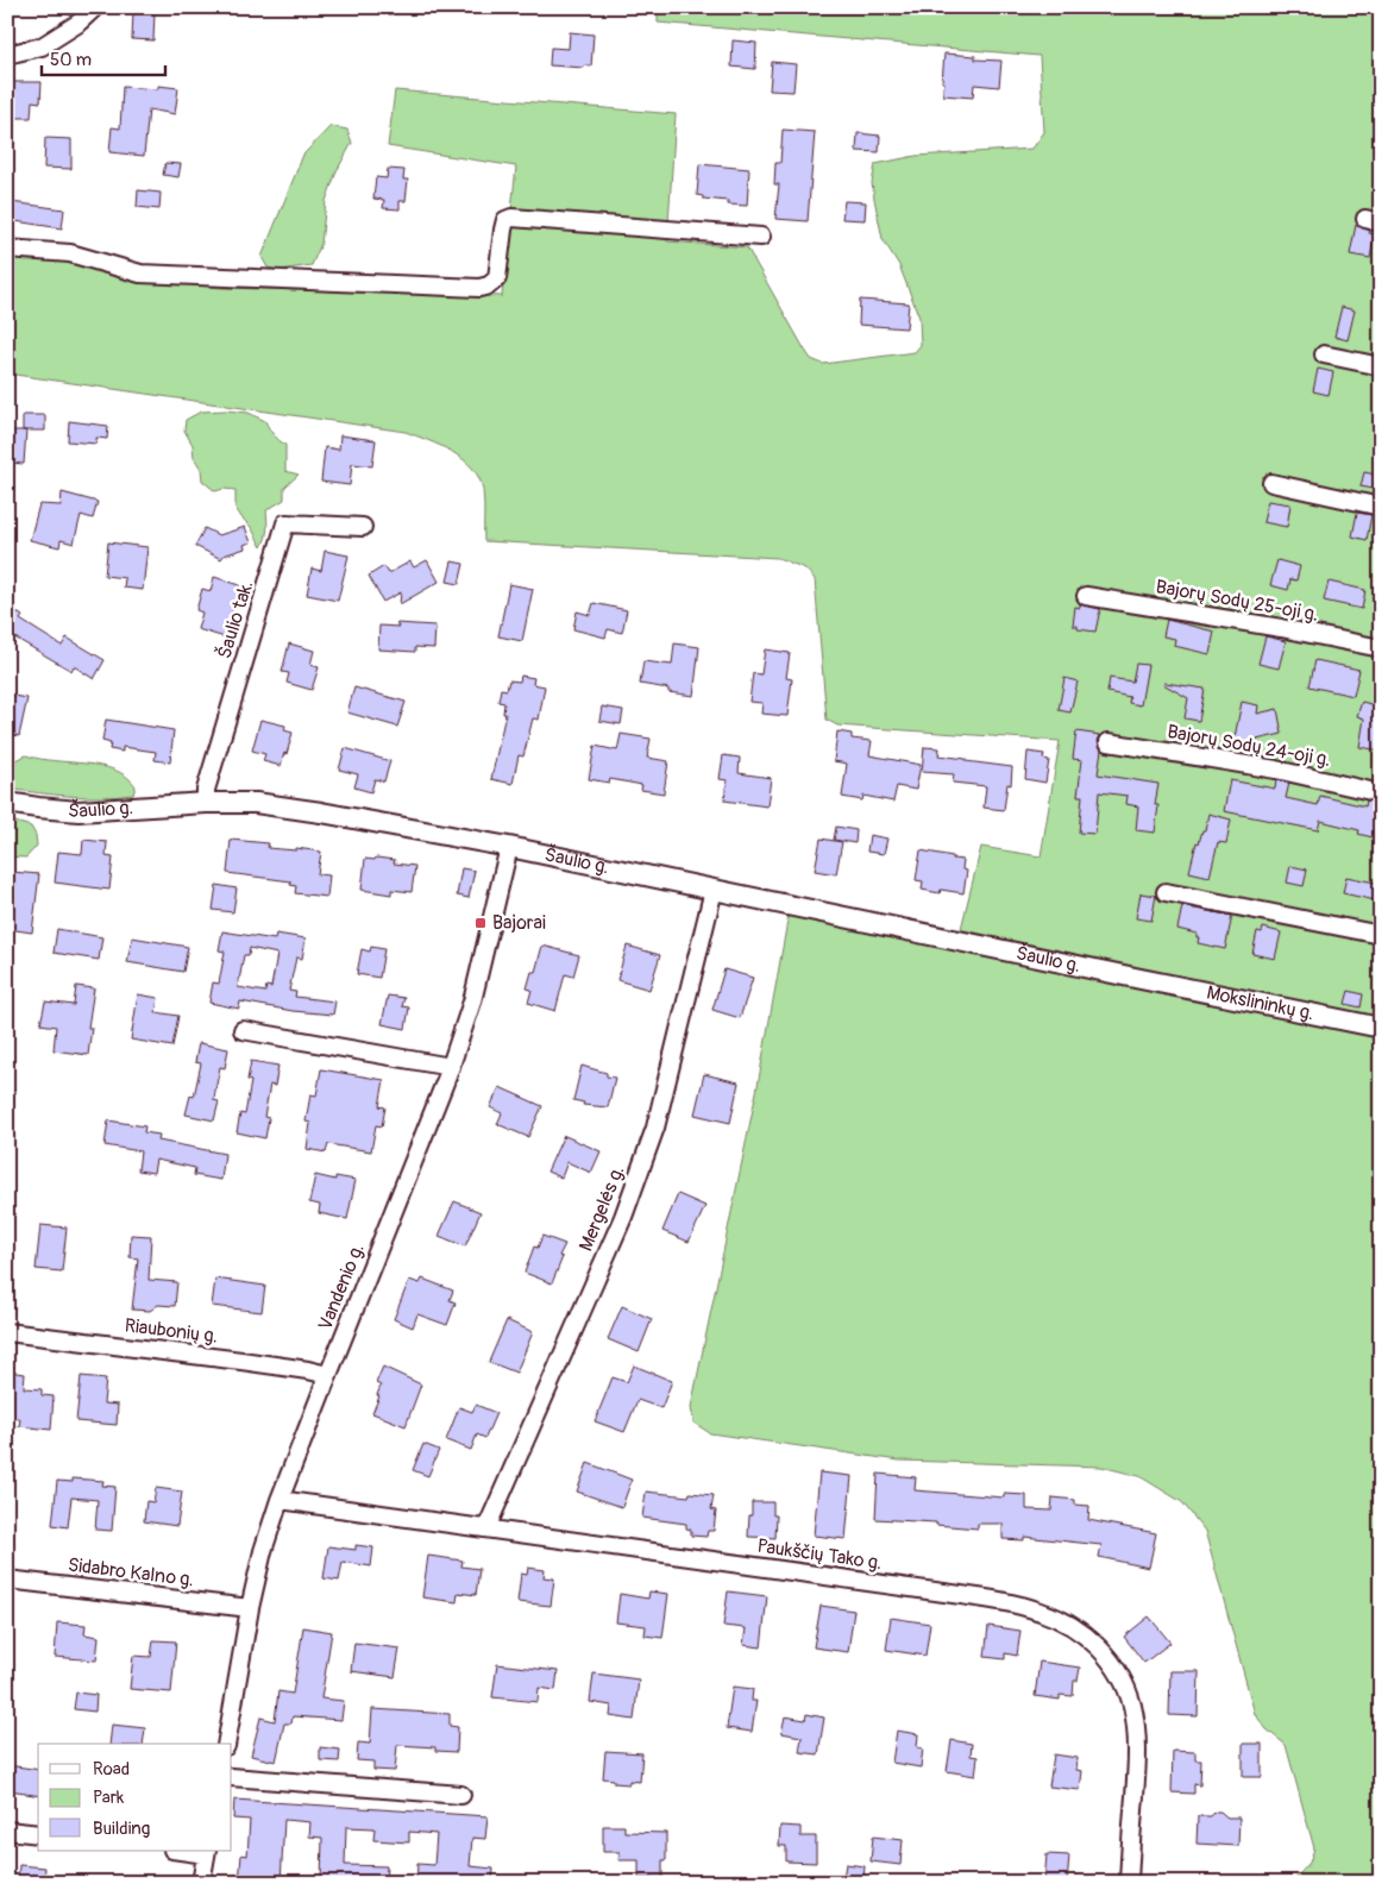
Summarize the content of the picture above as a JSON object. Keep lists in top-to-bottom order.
{
  "streets": {
    "street": [
      "Bajorų Sodų 25-oji g.",
      "Šaulio tak.",
      "Bajorų Sodų 24-oji g.",
      "Šaulio g.",
      "Mokslininkų g.",
      "Mergelės g.",
      "Vandenio g.",
      "Riaubonių g.",
      "Paukščių Tako g.",
      "Sidabro Kalno g."
    ]
  },
  "crossings": [
    ["Šaulio tak.", "Šaulio g."],
    ["Šaulio g.", "Mokslininkų g."],
    ["Šaulio g.", "Mergelės g."],
    ["Šaulio g.", "Vandenio g."],
    ["Mergelės g.", "Paukščių Tako g."],
    ["Vandenio g.", "Riaubonių g."],
    ["Vandenio g.", "Paukščių Tako g."],
    ["Vandenio g.", "Sidabro Kalno g."]
  ],
  "places": {
    "transit": ["Bajorai"]
  },
  "legend": ["Road", "Park", "Building"],
  "scale_bar": "50 m"
}
